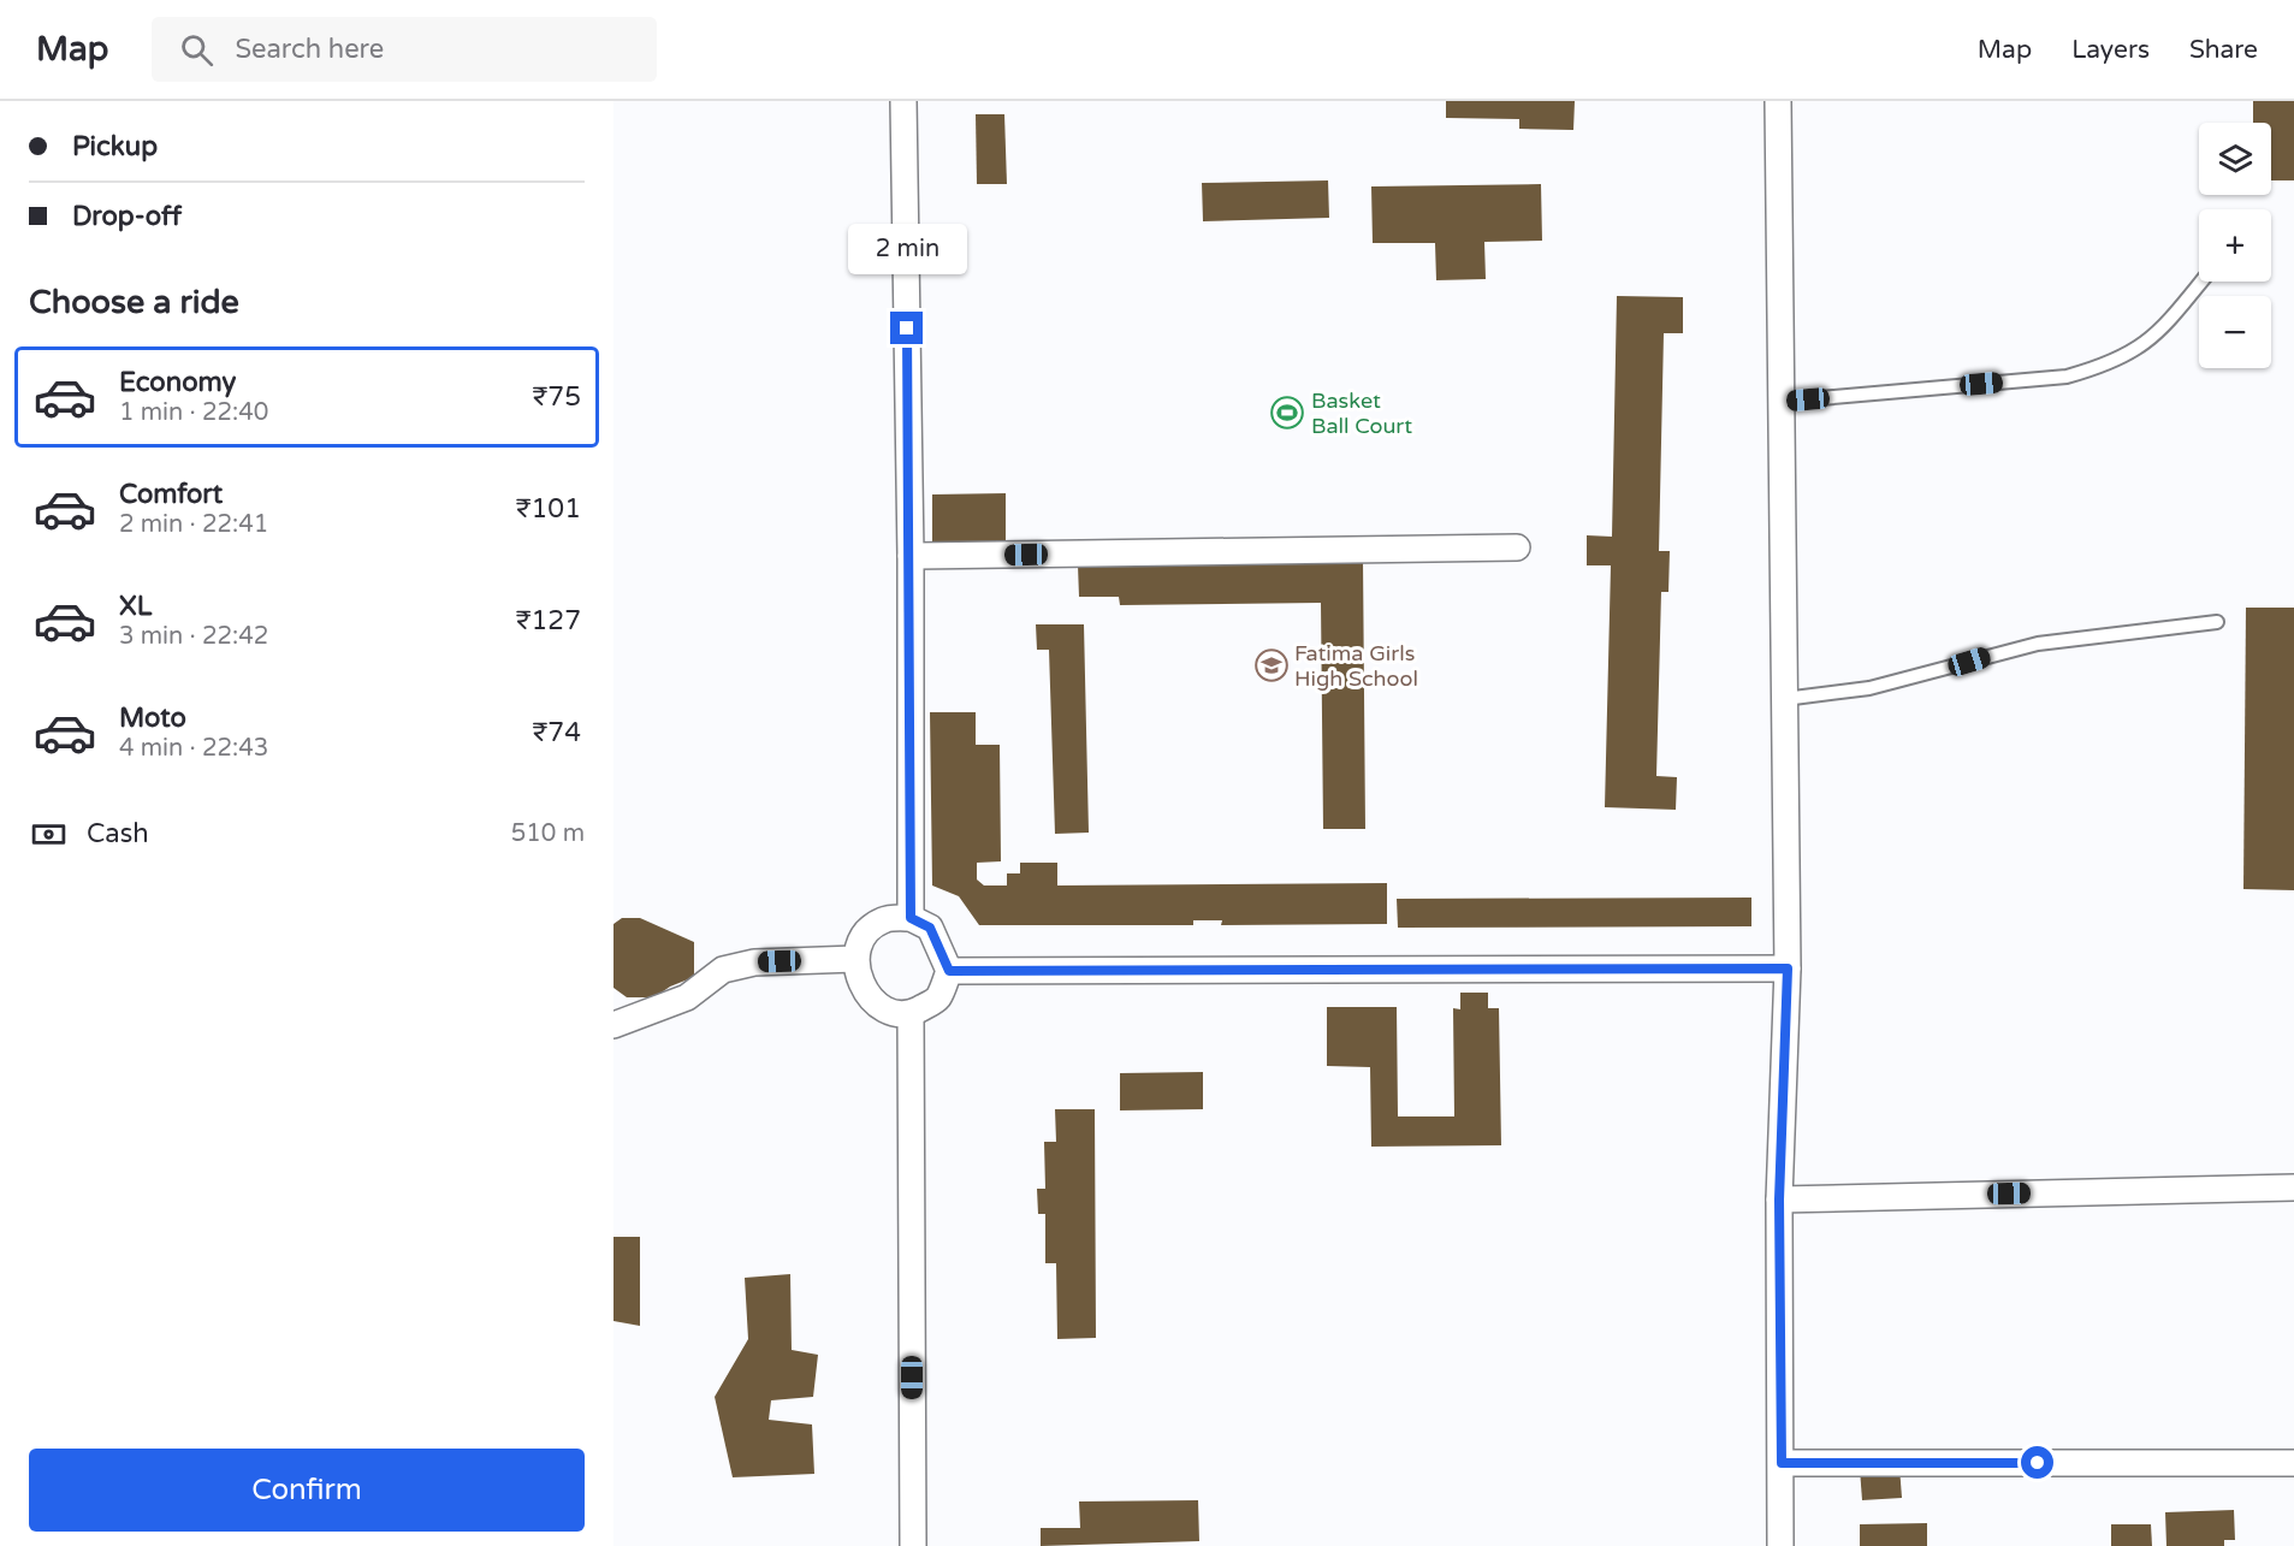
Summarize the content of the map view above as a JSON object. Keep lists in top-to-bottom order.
{
  "places": {
    "sports": ["Basket Ball Court"],
    "school or university": ["Fatima Girls High School"]
  },
  "page": {
    "header": "Map",
    "search": "Search here",
    "nav": ["Map", "Layers", "Share"],
    "banner": ["Pickup", "Drop-off"],
    "map_buttons": ["+", "−"],
    "bubble": "2 min",
    "heading": "Choose a ride",
    "list": [
      {
        "name": "Economy",
        "note": "1 min · 22:40",
        "value": "₹75"
      },
      {
        "name": "Comfort",
        "note": "2 min · 22:41",
        "value": "₹101"
      },
      {
        "name": "XL",
        "note": "3 min · 22:42",
        "value": "₹127"
      },
      {
        "name": "Moto",
        "note": "4 min · 22:43",
        "value": "₹74"
      }
    ],
    "pay": ["Cash", "510 m"],
    "buttons": "Confirm"
  }
}
